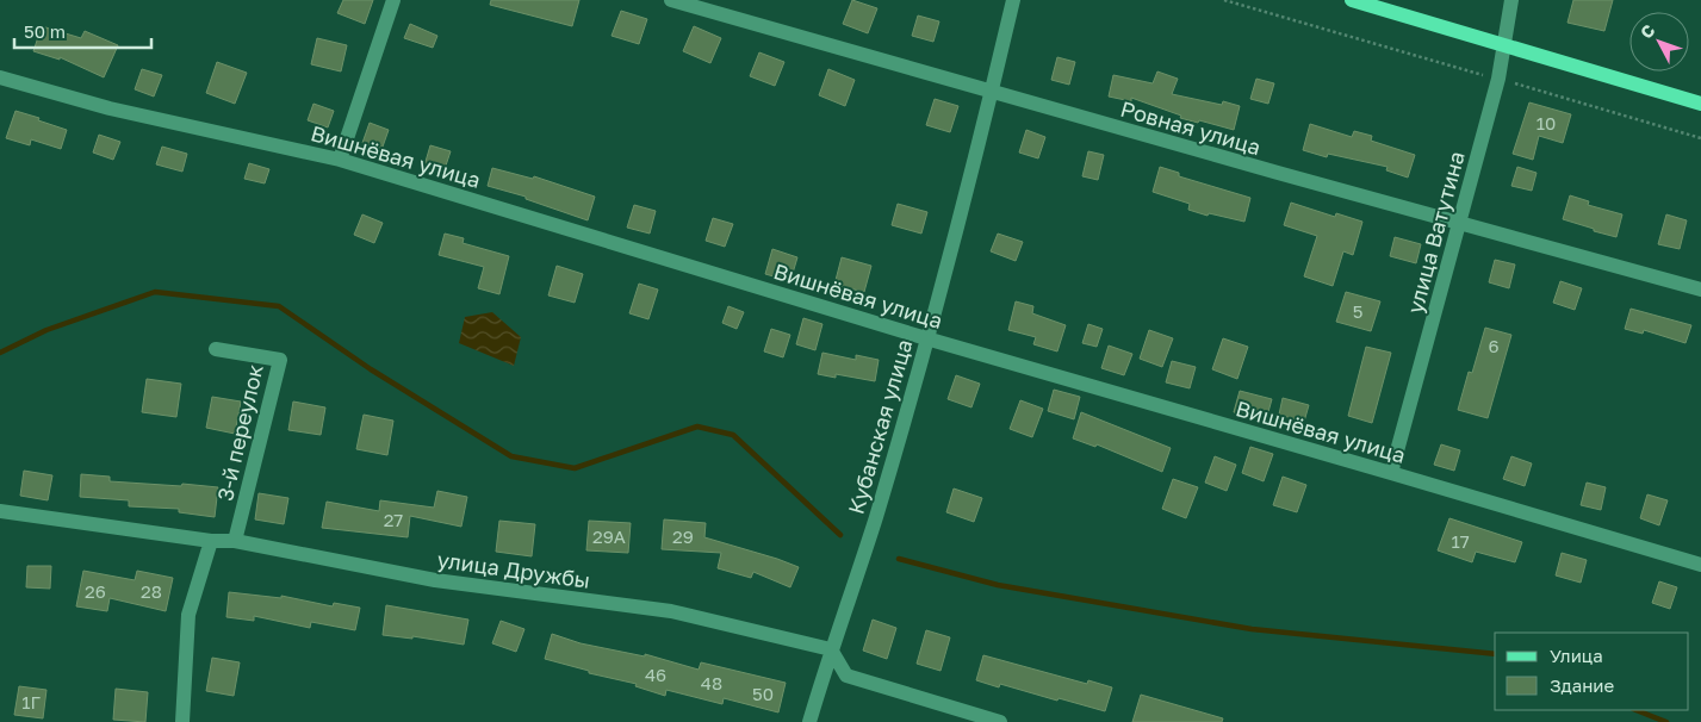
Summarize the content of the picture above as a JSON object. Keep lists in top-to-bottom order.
{
  "streets": {
    "street": [
      "Ровная улица",
      "Вишнёвая улица",
      "улица Ватутина",
      "Кубанская улица",
      "3-й переулок",
      "улица Дружбы"
    ]
  },
  "crossings": [
    ["Ровная улица", "улица Ватутина"],
    ["Ровная улица", "Кубанская улица"],
    ["Вишнёвая улица", "улица Ватутина"],
    ["Вишнёвая улица", "Кубанская улица"],
    ["Кубанская улица", "улица Дружбы"],
    ["3-й переулок", "улица Дружбы"]
  ],
  "house_numbers": [
    "10",
    "5",
    "6",
    "27",
    "29А",
    "29",
    "17",
    "26",
    "28",
    "46",
    "48",
    "50",
    "1Г"
  ],
  "legend": ["Улица", "Здание"],
  "scale_bar": "50 m",
  "north": "top left"
}
